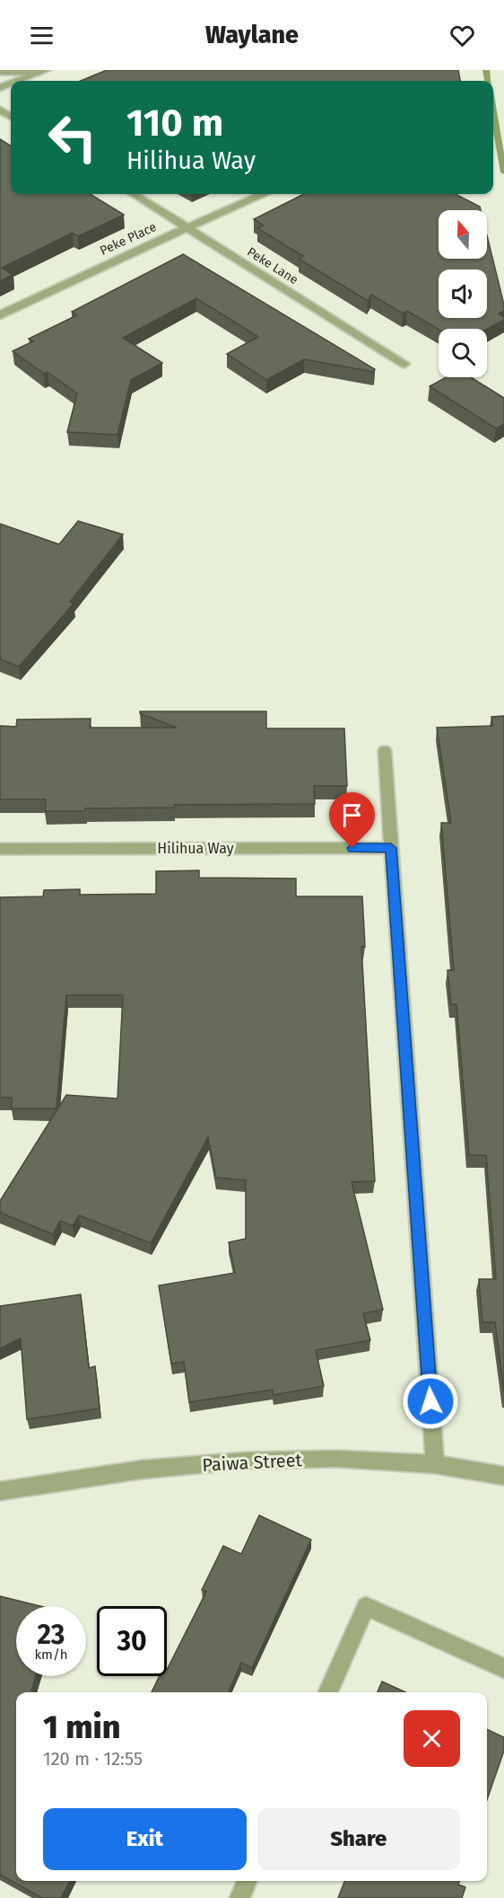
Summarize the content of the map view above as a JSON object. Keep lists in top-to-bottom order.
{
  "streets": {
    "street": [
      "Peke Place",
      "Peke Lane",
      "Hilihua Way",
      "Paiwa Street"
    ]
  },
  "crossings": [
    ["Peke Place", "Peke Lane"]
  ],
  "north": "top",
  "page": {
    "header": "Waylane",
    "turn": ["110 m", "Hilihua Way"],
    "speed": "23 km/h",
    "limit": "30",
    "heading": ["1 min", "120 m · 12:55"],
    "buttons": ["Exit", "Share"]
  }
}
